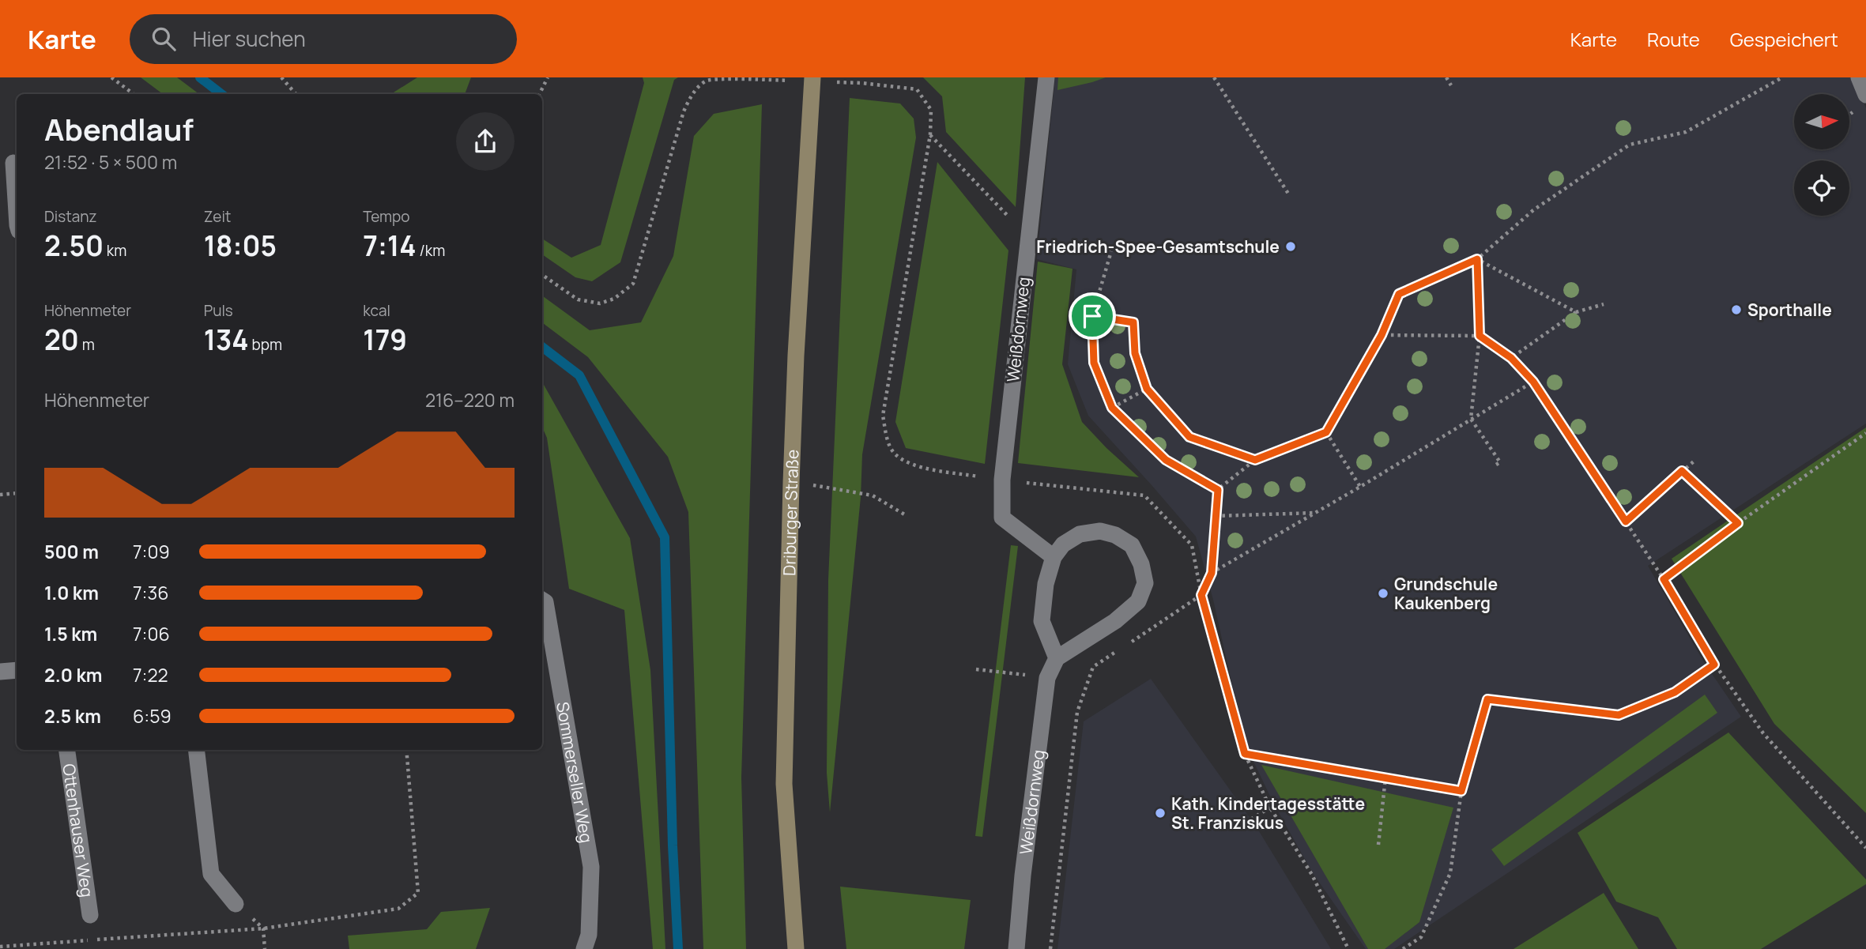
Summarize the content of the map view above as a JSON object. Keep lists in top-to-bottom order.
{
  "streets": {
    "main road": ["Driburger Straße"],
    "street": ["Weißdornweg", "Sommerseller Weg", "Ottenhauser Weg"]
  },
  "places": [
    "Friedrich-Spee-Gesamtschule",
    "Sporthalle",
    "Grundschule Kaukenberg",
    "Kath. Kindertagesstätte St. Franziskus"
  ],
  "north": "right",
  "page": {
    "header": "Karte",
    "search": "Hier suchen",
    "nav": ["Karte", "Route", "Gespeichert"],
    "heading": ["Abendlauf", "21:52 · 5 × 500 m"],
    "stats": [
      ["Distanz", "2.50 km"],
      ["Zeit", "18:05"],
      ["Tempo", "7:14 /km"],
      ["Höhenmeter", "20 m"],
      ["Puls", "134 bpm"],
      ["kcal", "179"]
    ],
    "chart": ["Höhenmeter", "216–220 m"],
    "list": [
      {
        "name": "500 m",
        "note": "7:09"
      },
      {
        "name": "1.0 km",
        "note": "7:36"
      },
      {
        "name": "1.5 km",
        "note": "7:06"
      },
      {
        "name": "2.0 km",
        "note": "7:22"
      },
      {
        "name": "2.5 km",
        "note": "6:59"
      }
    ]
  }
}
